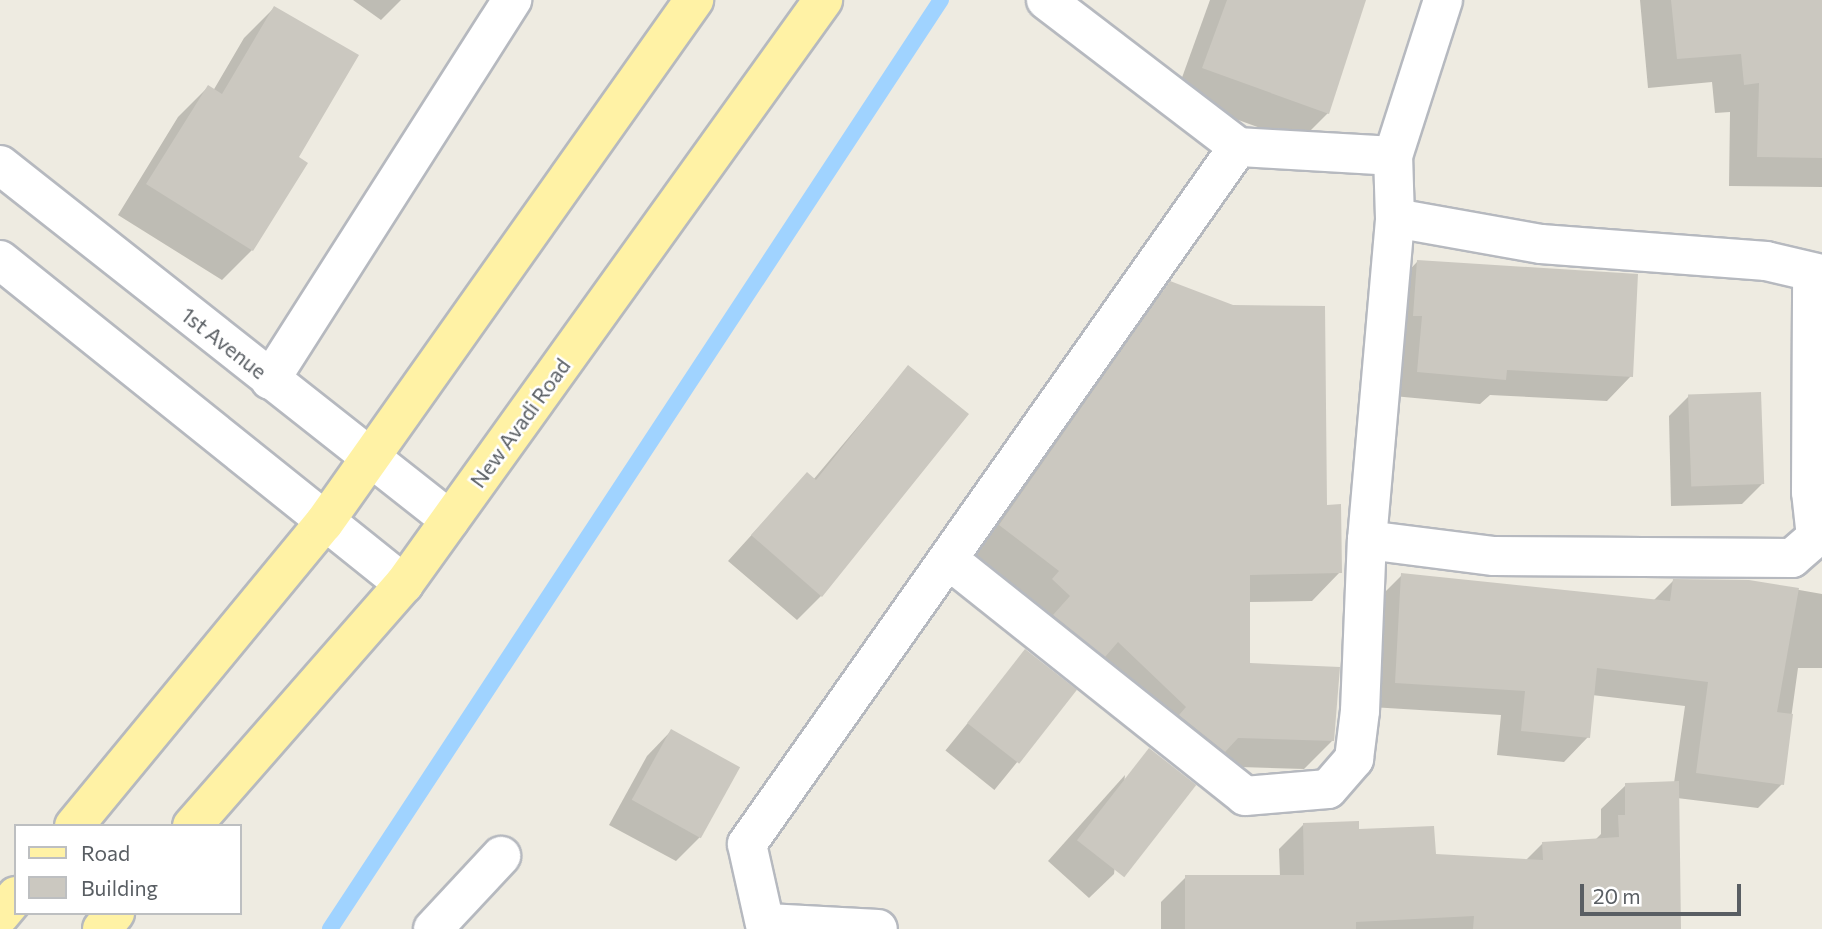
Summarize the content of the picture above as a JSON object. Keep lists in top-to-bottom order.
{
  "streets": {
    "main road": ["New Avadi Road"],
    "street": ["1st Avenue"]
  },
  "crossings": [
    ["1st Avenue", "New Avadi Road"]
  ],
  "legend": ["Road", "Building"],
  "scale_bar": "20 m"
}
